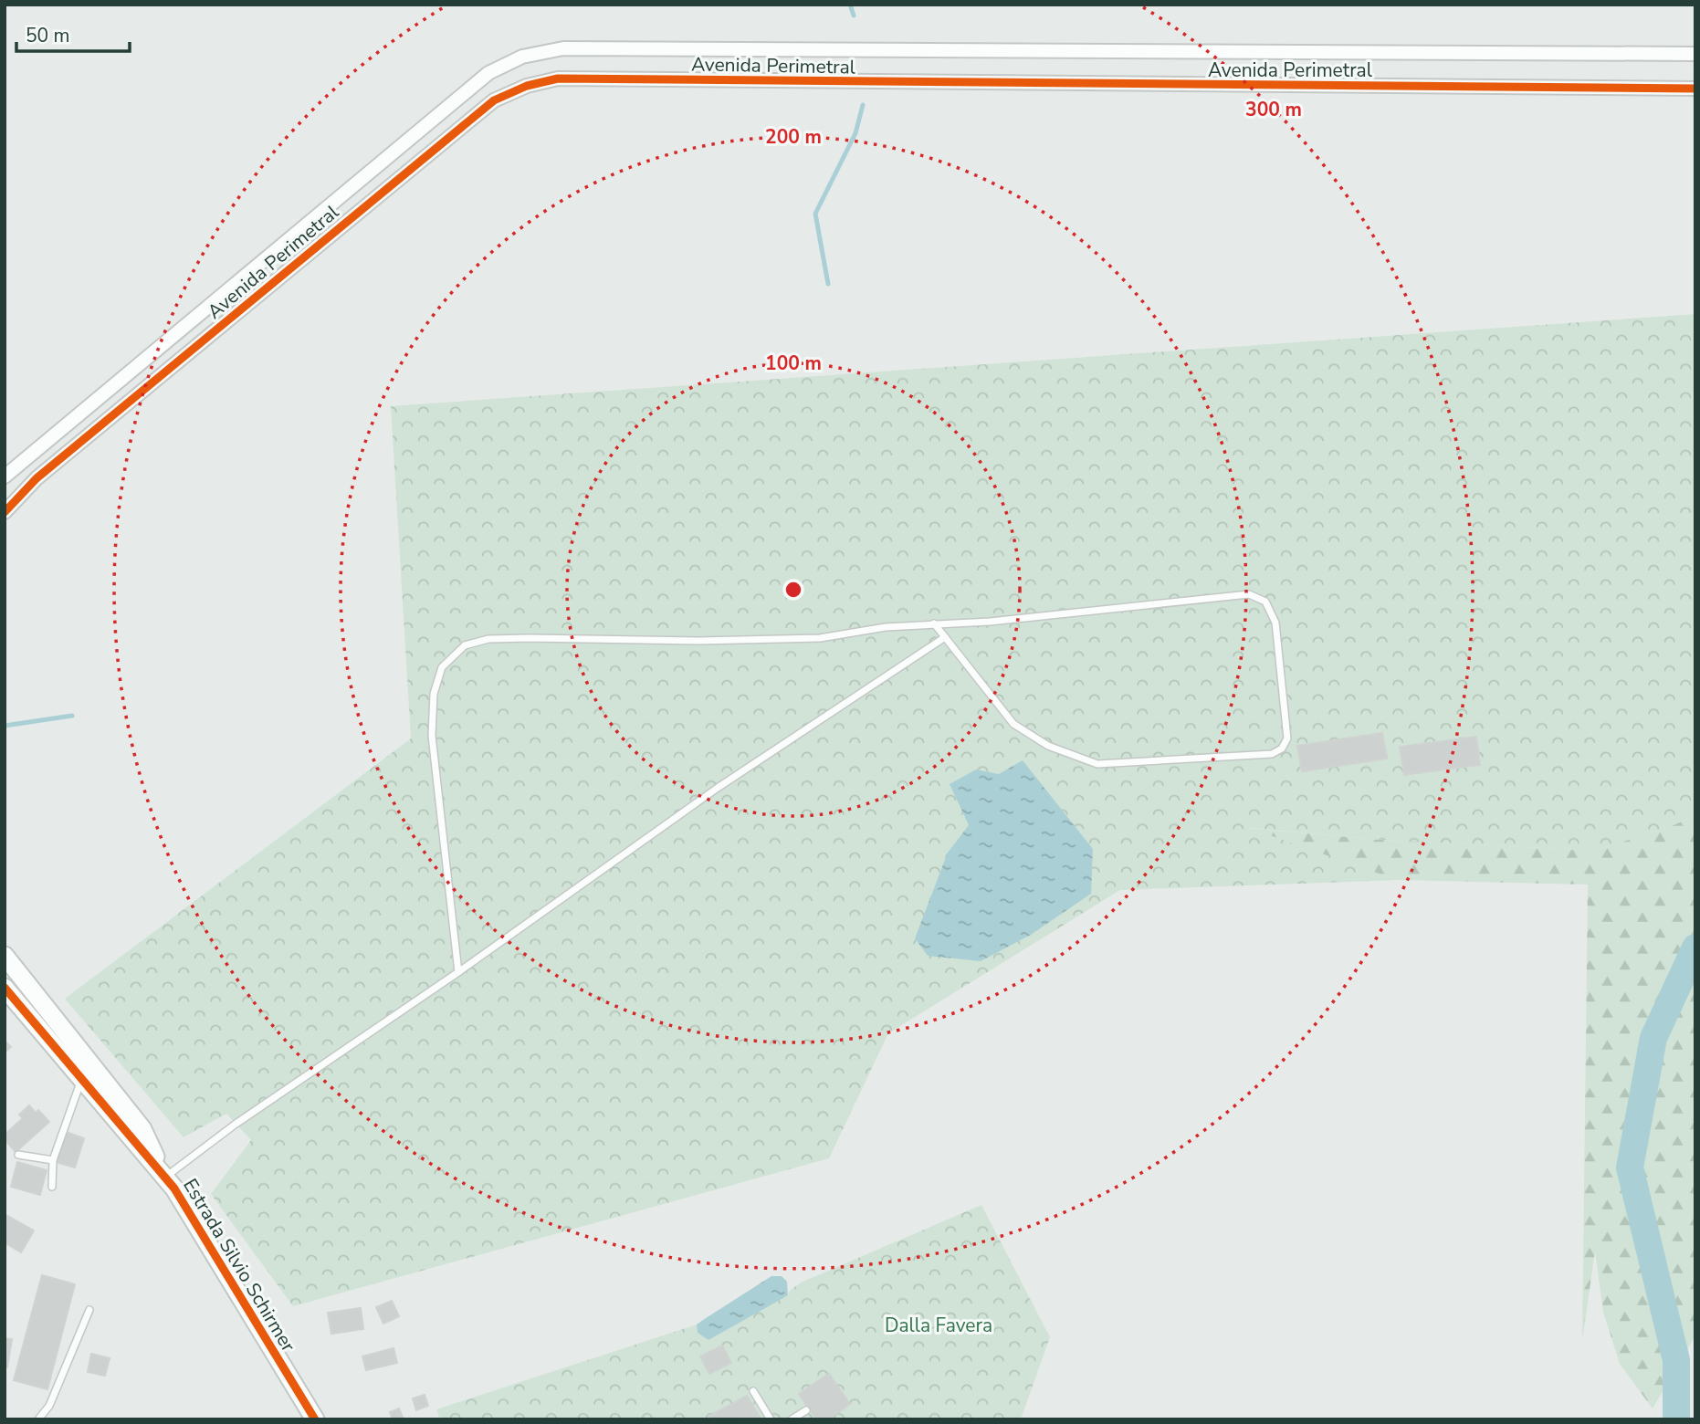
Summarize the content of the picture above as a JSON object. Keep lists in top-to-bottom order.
{
  "streets": {
    "street": ["Avenida Perimetral", "Estrada Silvio Schirmer"]
  },
  "parks": ["Dalla Favera"],
  "scale_bar": "50 m",
  "rings": ["300 m", "200 m", "100 m"]
}
